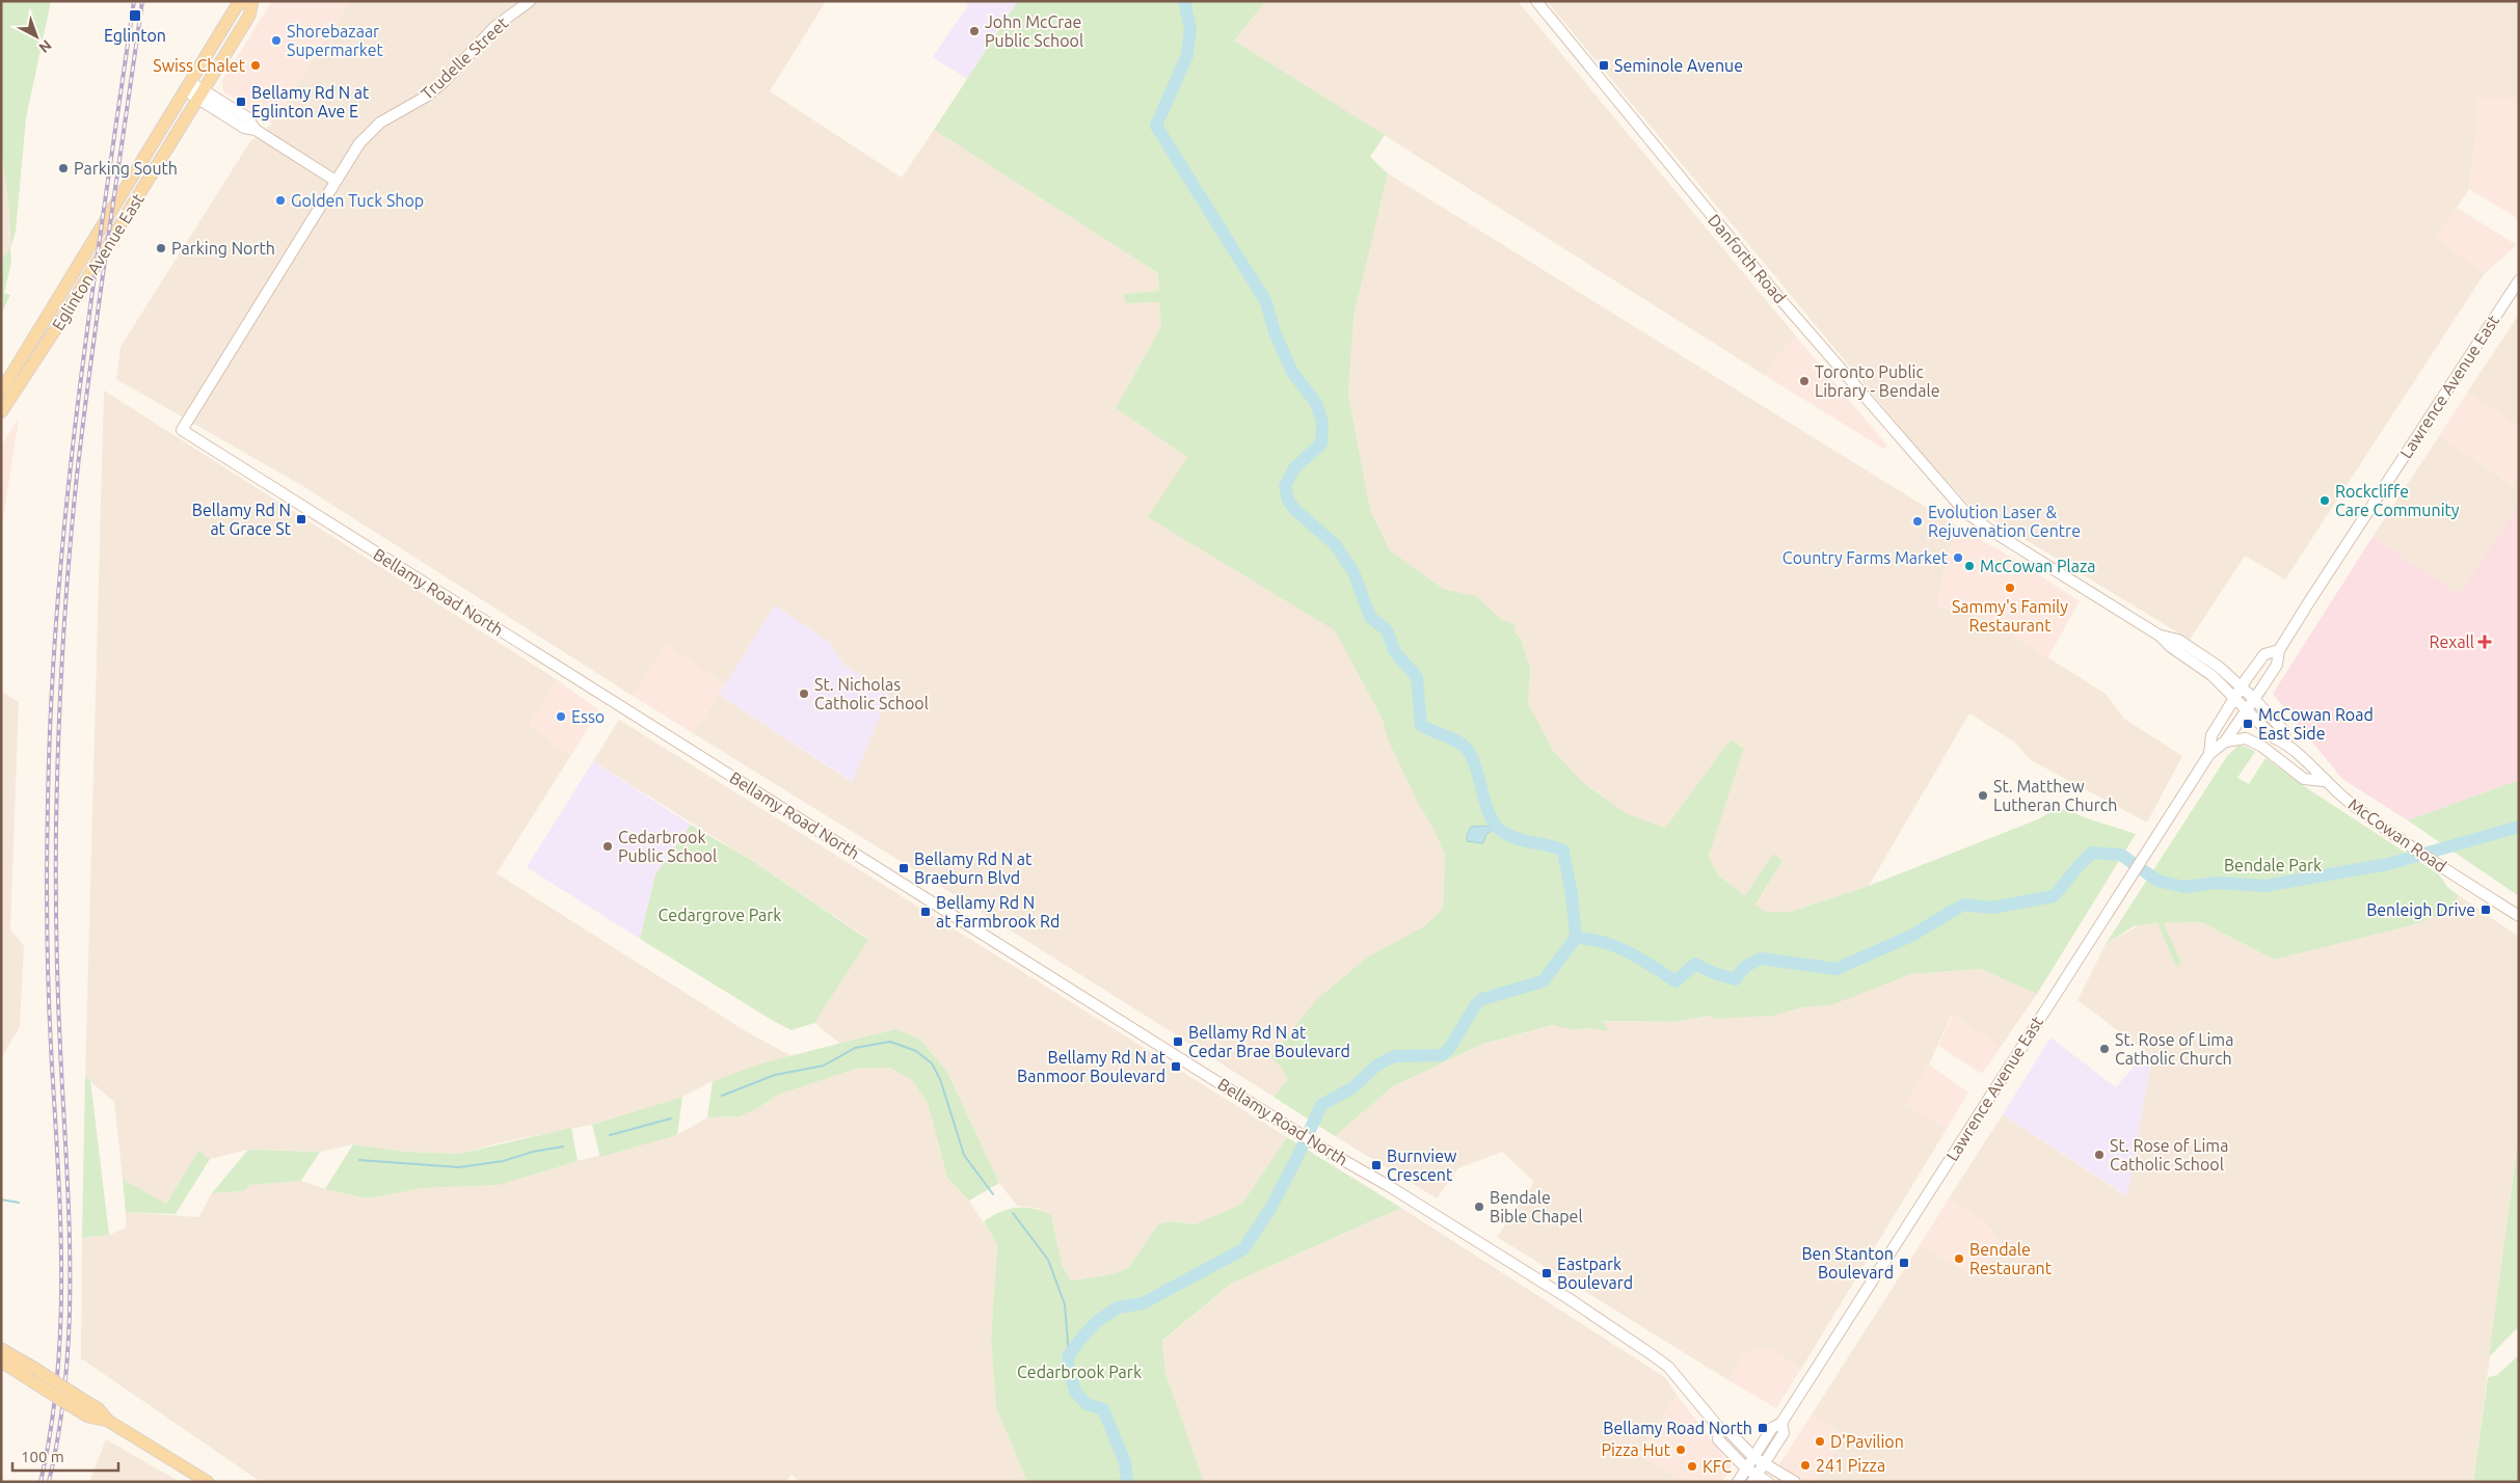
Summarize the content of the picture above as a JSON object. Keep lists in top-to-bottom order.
{
  "streets": {
    "main road": [
      "Trudelle Street",
      "Danforth Road",
      "Eglinton Avenue East",
      "Lawrence Avenue East",
      "Bellamy Road North",
      "McCowan Road"
    ]
  },
  "crossings": [
    ["Trudelle Street", "Bellamy Road North"],
    ["Danforth Road", "McCowan Road"],
    ["Lawrence Avenue East", "Bellamy Road North"],
    ["Lawrence Avenue East", "McCowan Road"]
  ],
  "parks": ["Bendale Park", "Cedargrove Park", "Cedarbrook Park"],
  "places": {
    "transit": [
      "Eglinton",
      "Seminole Avenue",
      "Bellamy Rd N at Eglinton Ave E",
      "Bellamy Rd N at Grace St",
      "McCowan Road East Side",
      "Bellamy Rd N at Braeburn Blvd",
      "Benleigh Drive",
      "Bellamy Rd N at Farmbrook Rd",
      "Bellamy Rd N at Cedar Brae Boulevard",
      "Bellamy Rd N at Banmoor Boulevard",
      "Burnview Crescent",
      "Ben Stanton Boulevard",
      "Eastpark Boulevard",
      "Bellamy Road North"
    ],
    "other": [
      "John McCrae Public School",
      "Shorebazaar Supermarket",
      "Swiss Chalet",
      "Parking South",
      "Golden Tuck Shop",
      "Parking North",
      "Toronto Public Library - Bendale",
      "Rockcliffe Care Community",
      "Evolution Laser & Rejuvenation Centre",
      "Country Farms Market",
      "McCowan Plaza",
      "Sammy's Family Restaurant",
      "St. Nicholas Catholic School",
      "Esso",
      "St. Matthew Lutheran Church",
      "Cedarbrook Public School",
      "St. Rose of Lima Catholic Church",
      "St. Rose of Lima Catholic School",
      "Bendale Bible Chapel",
      "Bendale Restaurant",
      "D'Pavilion",
      "Pizza Hut",
      "241 Pizza",
      "KFC"
    ],
    "health": ["Rexall"]
  },
  "scale_bar": "100 m",
  "north": "bottom right"
}
